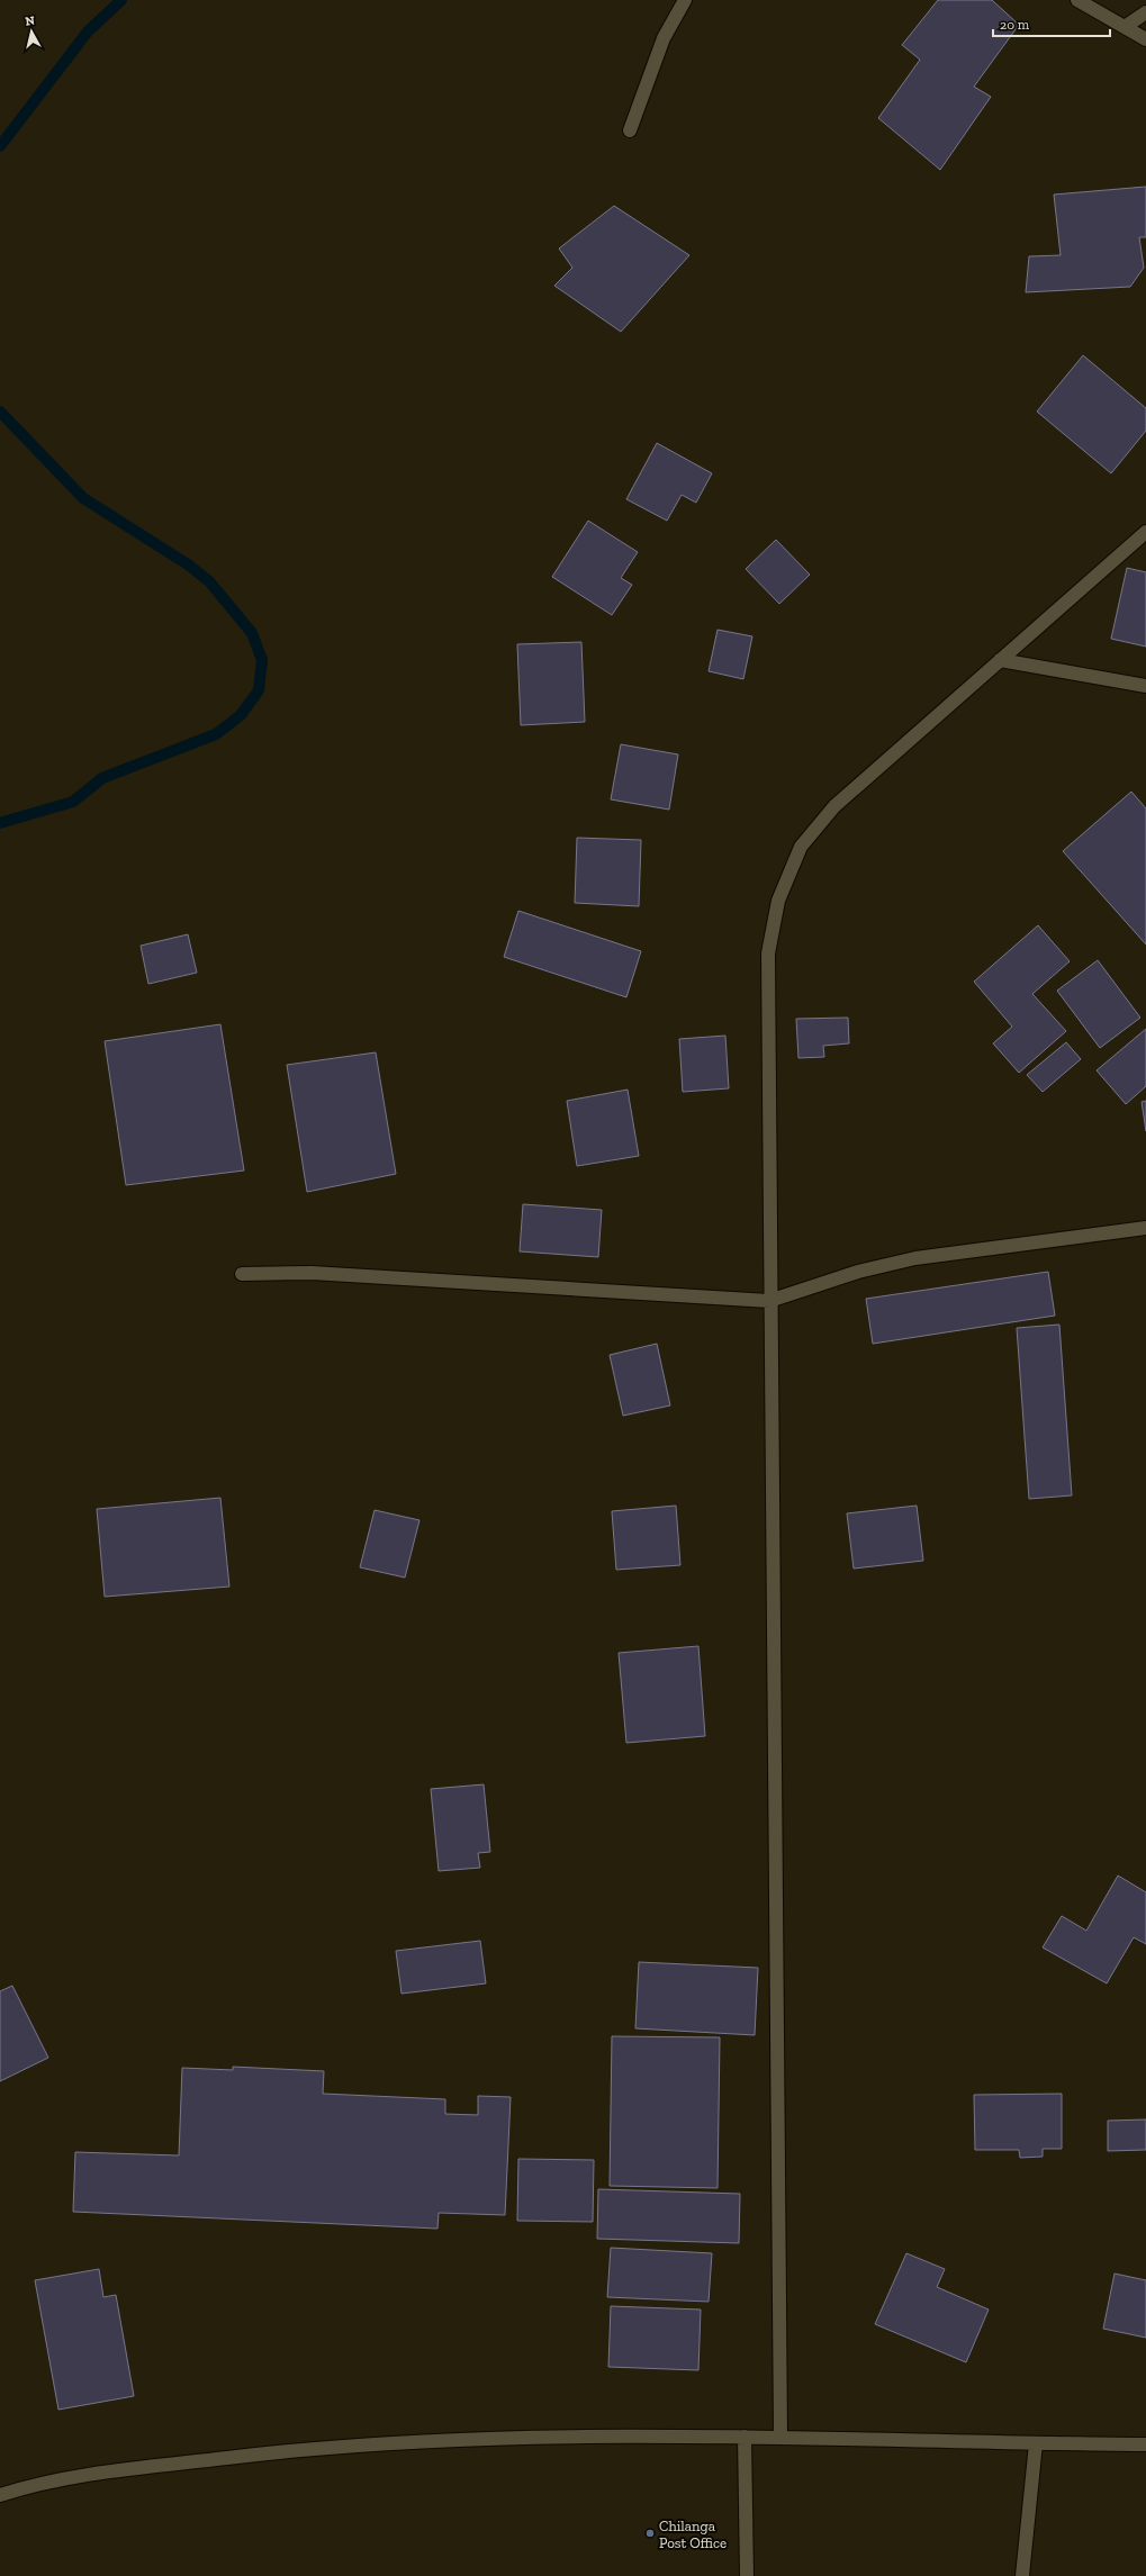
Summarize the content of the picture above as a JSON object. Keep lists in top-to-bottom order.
{
  "places": ["Chilanga Post Office"],
  "scale_bar": "20 m",
  "north": "top"
}
